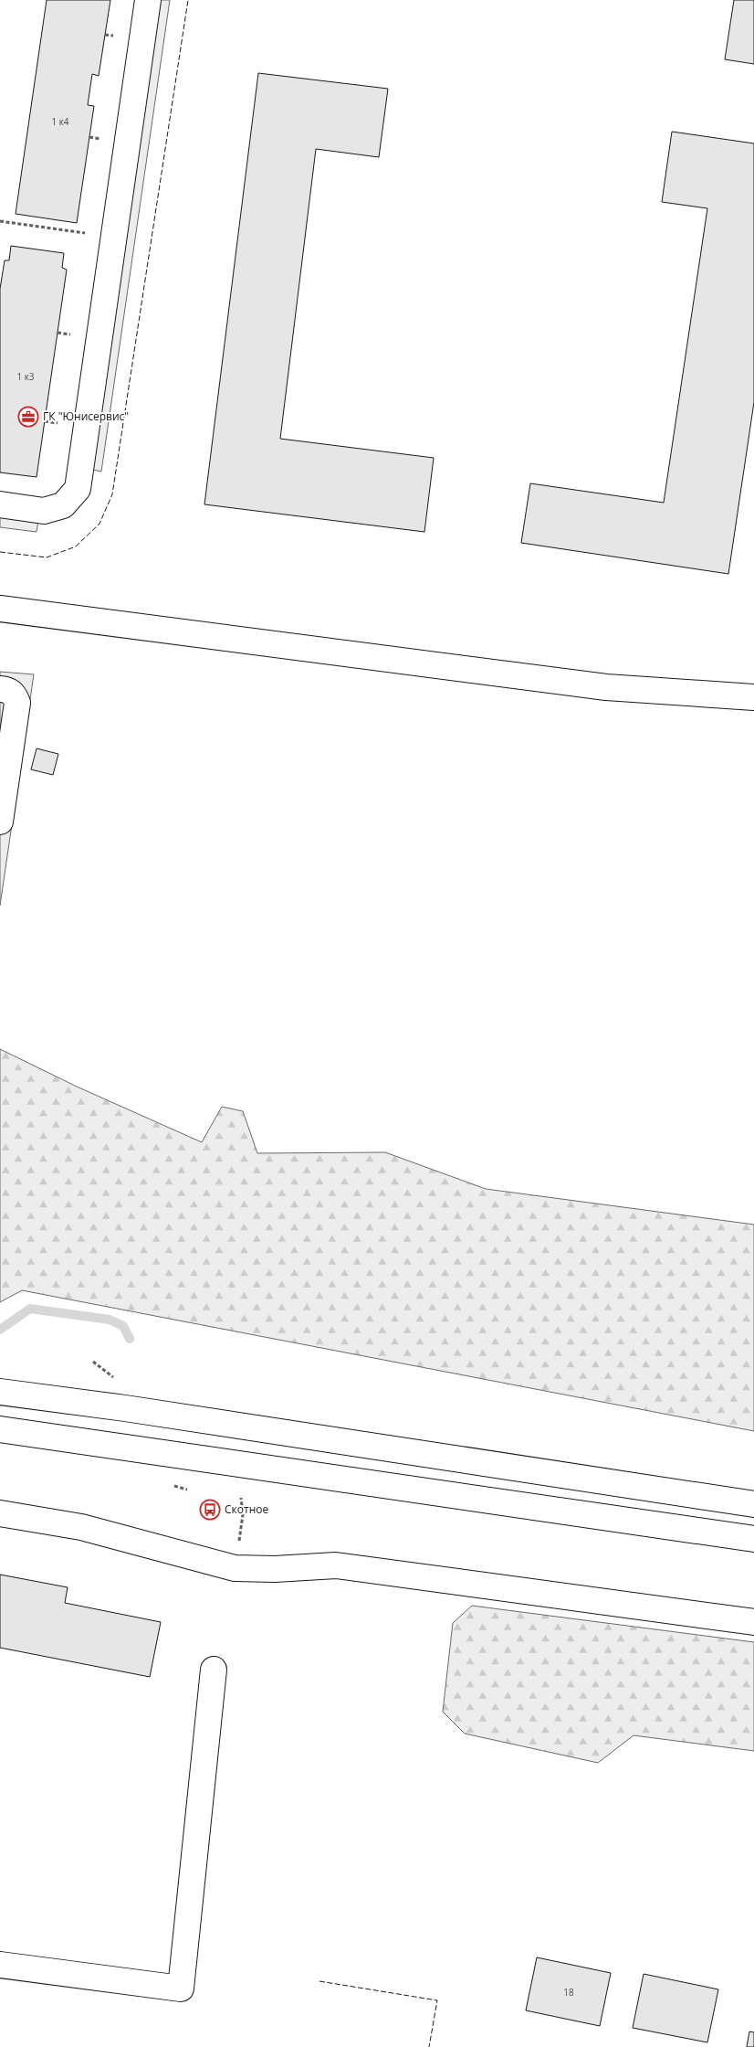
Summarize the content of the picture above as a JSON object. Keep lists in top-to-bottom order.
{
  "places": {
    "office": ["ГК \"Юнисервис\""],
    "bus stop": ["Скотное"]
  },
  "house_numbers": ["1 к4", "1 к3", "18"]
}
